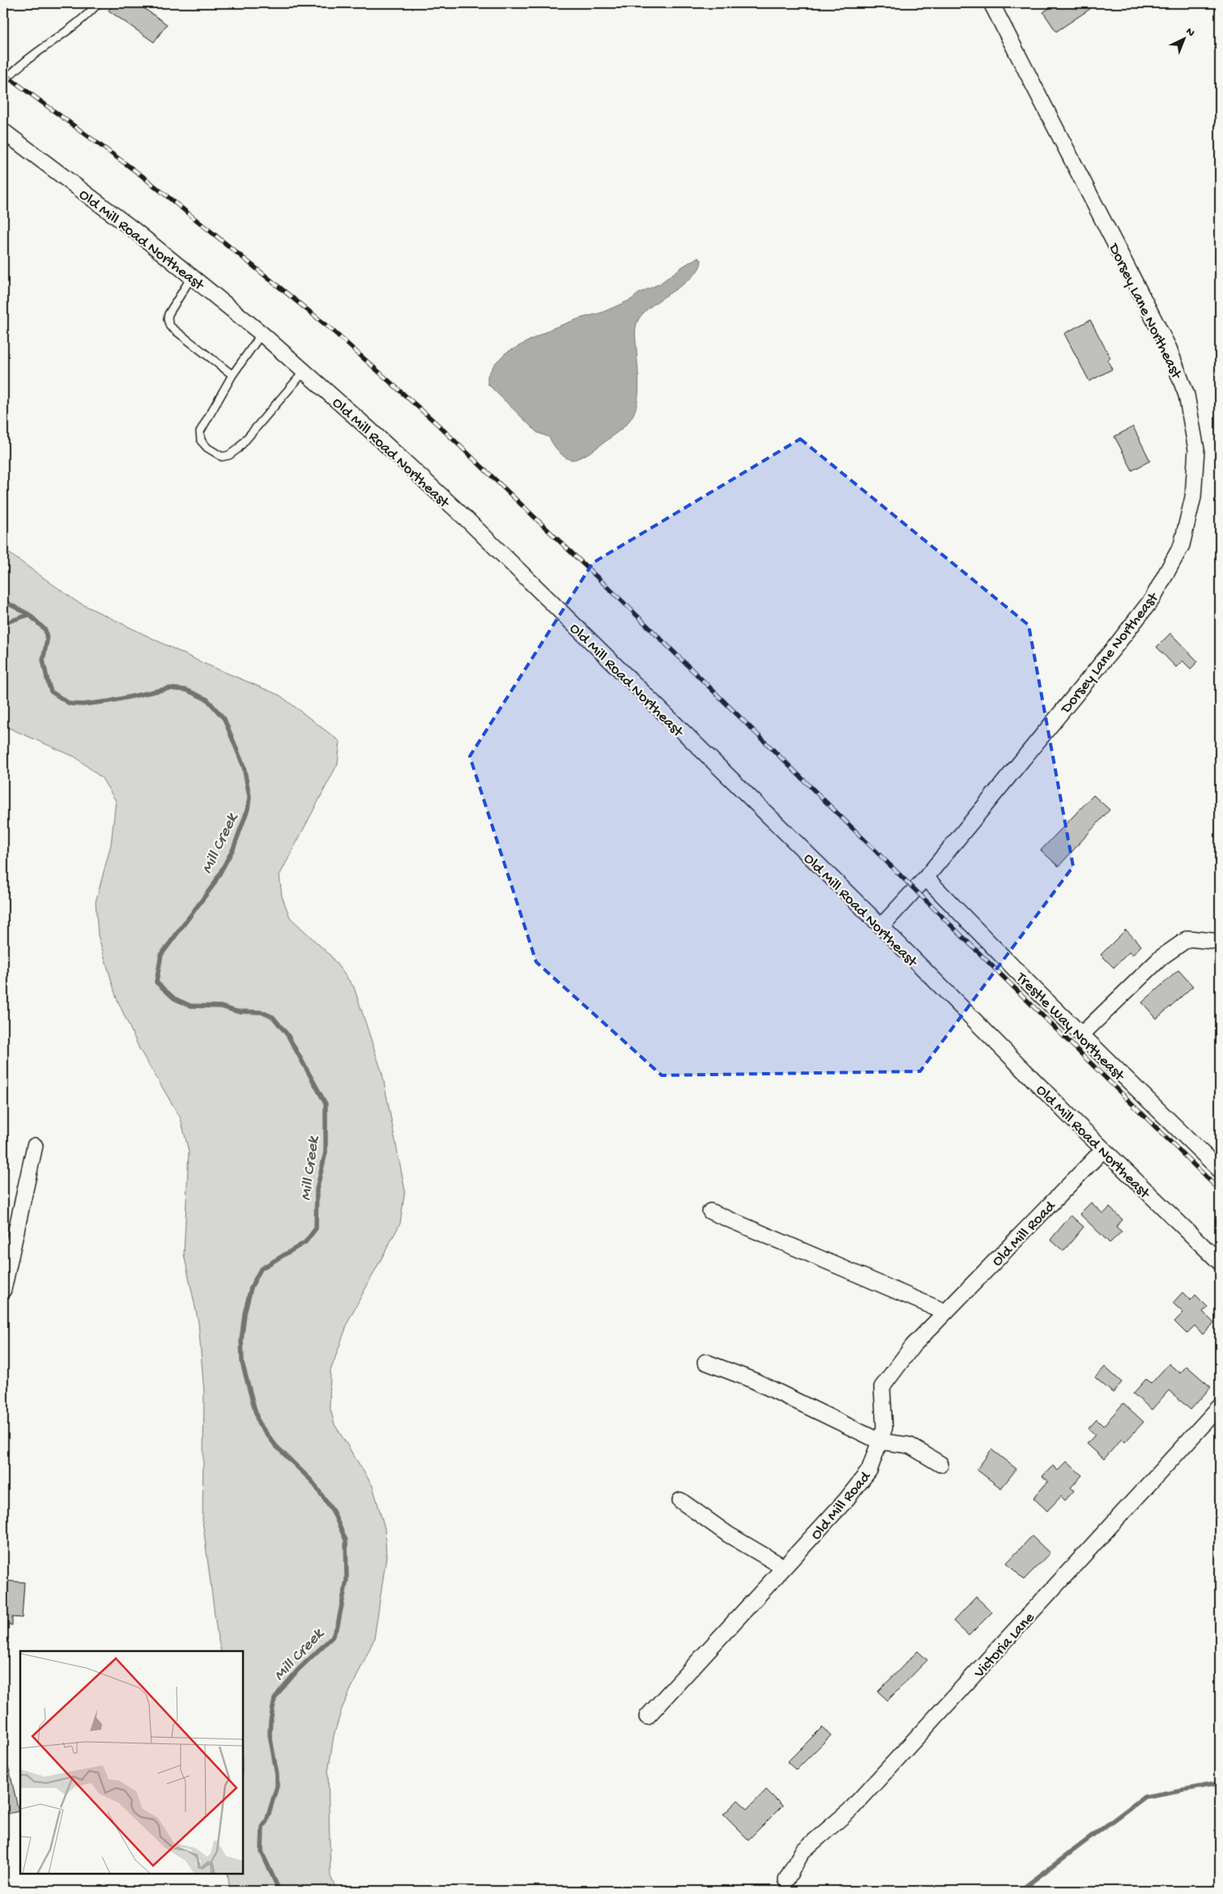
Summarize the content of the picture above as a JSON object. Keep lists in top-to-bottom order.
{
  "streets": {
    "street": [
      "Old Mill Road Northeast",
      "Dorsey Lane Northeast",
      "Trestle Way Northeast",
      "Old Mill Road",
      "Victoria Lane"
    ]
  },
  "crossings": [
    ["Old Mill Road Northeast", "Dorsey Lane Northeast"],
    ["Old Mill Road Northeast", "Old Mill Road"],
    ["Dorsey Lane Northeast", "Trestle Way Northeast"]
  ],
  "water": ["Mill Creek"],
  "north": "top right"
}
